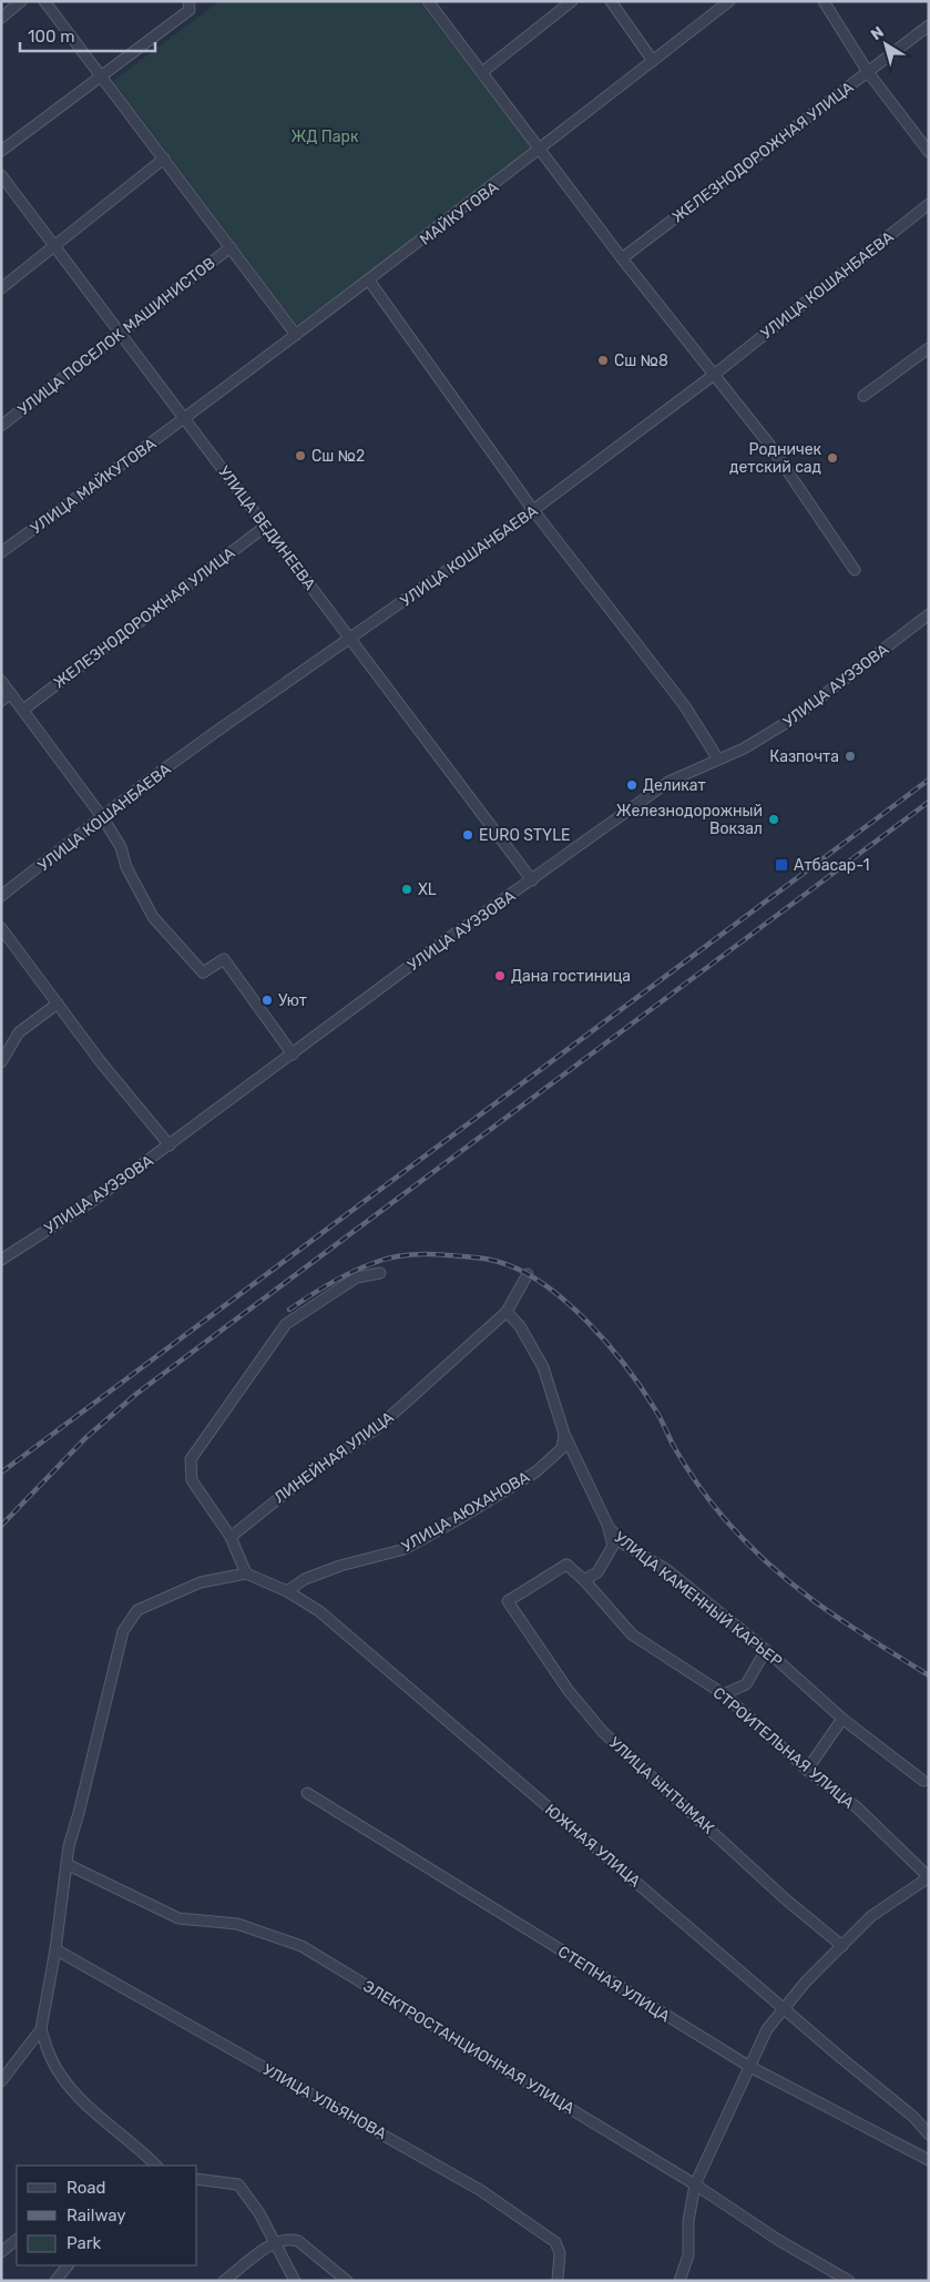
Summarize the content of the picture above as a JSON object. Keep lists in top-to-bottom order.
{
  "streets": {
    "street": [
      "ЖЕЛЕЗНОДОРОЖНАЯ УЛИЦА",
      "МАЙКУТОВА",
      "УЛИЦА КОШАНБАЕВА",
      "УЛИЦА ПОСЕЛОК МАШИНИСТОВ",
      "УЛИЦА МАЙКУТОВА",
      "УЛИЦА ВЕДИНЕЕВА",
      "УЛИЦА АУЭЗОВА",
      "ЛИНЕЙНАЯ УЛИЦА",
      "УЛИЦА АЮХАНОВА",
      "УЛИЦА КАМЕННЫЙ КАРЬЕР",
      "СТРОИТЕЛЬНАЯ УЛИЦА",
      "УЛИЦА ЫНТЫМАК",
      "ЮЖНАЯ УЛИЦА",
      "СТЕПНАЯ УЛИЦА",
      "ЭЛЕКТРОСТАНЦИОННАЯ УЛИЦА",
      "УЛИЦА УЛЬЯНОВА"
    ]
  },
  "crossings": [
    ["ЖЕЛЕЗНОДОРОЖНАЯ УЛИЦА", "УЛИЦА ВЕДИНЕЕВА"],
    ["МАЙКУТОВА", "УЛИЦА МАЙКУТОВА"],
    ["МАЙКУТОВА", "УЛИЦА ВЕДИНЕЕВА"],
    ["УЛИЦА КОШАНБАЕВА", "УЛИЦА ВЕДИНЕЕВА"],
    ["УЛИЦА ПОСЕЛОК МАШИНИСТОВ", "УЛИЦА ВЕДИНЕЕВА"],
    ["УЛИЦА МАЙКУТОВА", "УЛИЦА ВЕДИНЕЕВА"],
    ["УЛИЦА ВЕДИНЕЕВА", "УЛИЦА АУЭЗОВА"],
    ["ЛИНЕЙНАЯ УЛИЦА", "УЛИЦА КАМЕННЫЙ КАРЬЕР"],
    ["УЛИЦА АЮХАНОВА", "УЛИЦА КАМЕННЫЙ КАРЬЕР"],
    ["УЛИЦА АЮХАНОВА", "ЮЖНАЯ УЛИЦА"],
    ["СТРОИТЕЛЬНАЯ УЛИЦА", "УЛИЦА ЫНТЫМАК"]
  ],
  "parks": ["ЖД Парк"],
  "places": {
    "other": [
      "Сш №8",
      "Сш №2",
      "Родничек детский сад",
      "Казпочта",
      "Деликат",
      "Железнодорожный Вокзал",
      "EURO STYLE",
      "XL",
      "Дана гостиница",
      "Уют"
    ],
    "transit": ["Атбасар-1"]
  },
  "legend": ["Road", "Railway", "Park"],
  "scale_bar": "100 m",
  "north": "top left"
}
